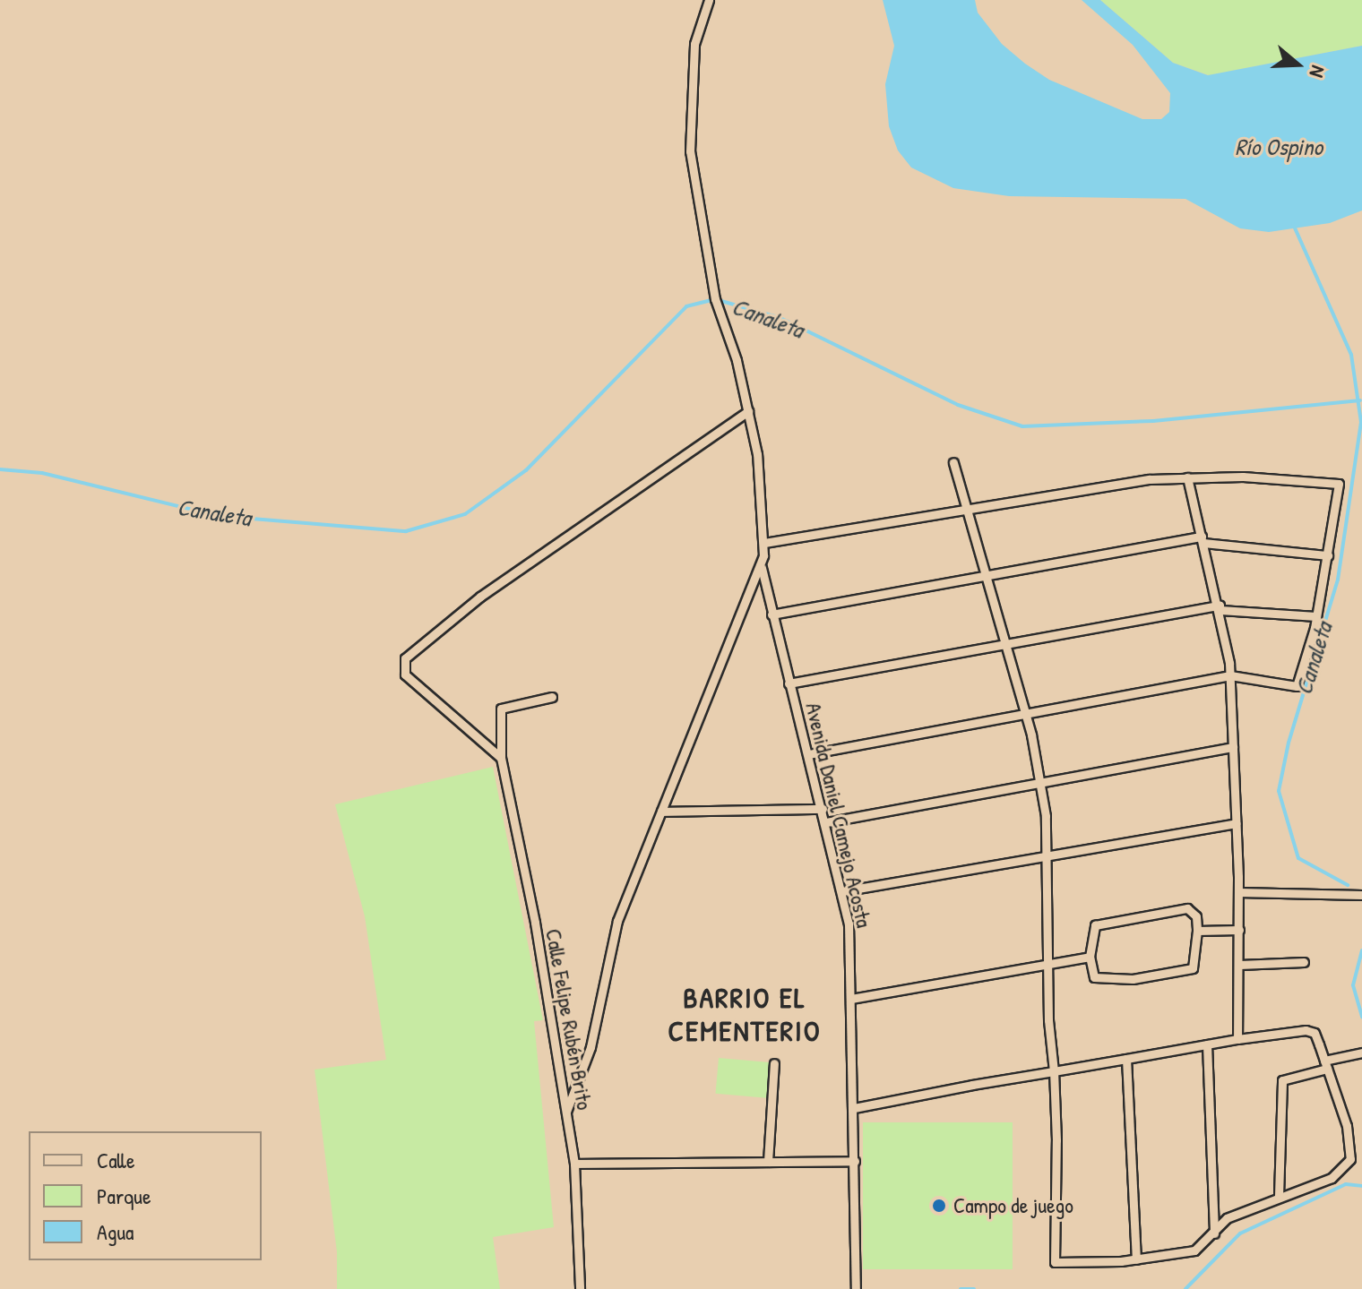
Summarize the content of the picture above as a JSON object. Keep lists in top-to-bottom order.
{
  "streets": {
    "street": ["Avenida Daniel Camejo Acosta", "Calle Felipe Rubén Brito"]
  },
  "districts": ["BARRIO EL CEMENTERIO"],
  "water": ["Río Ospino", "Canaleta"],
  "places": ["Campo de juego"],
  "legend": ["Calle", "Parque", "Agua"],
  "north": "right"
}
